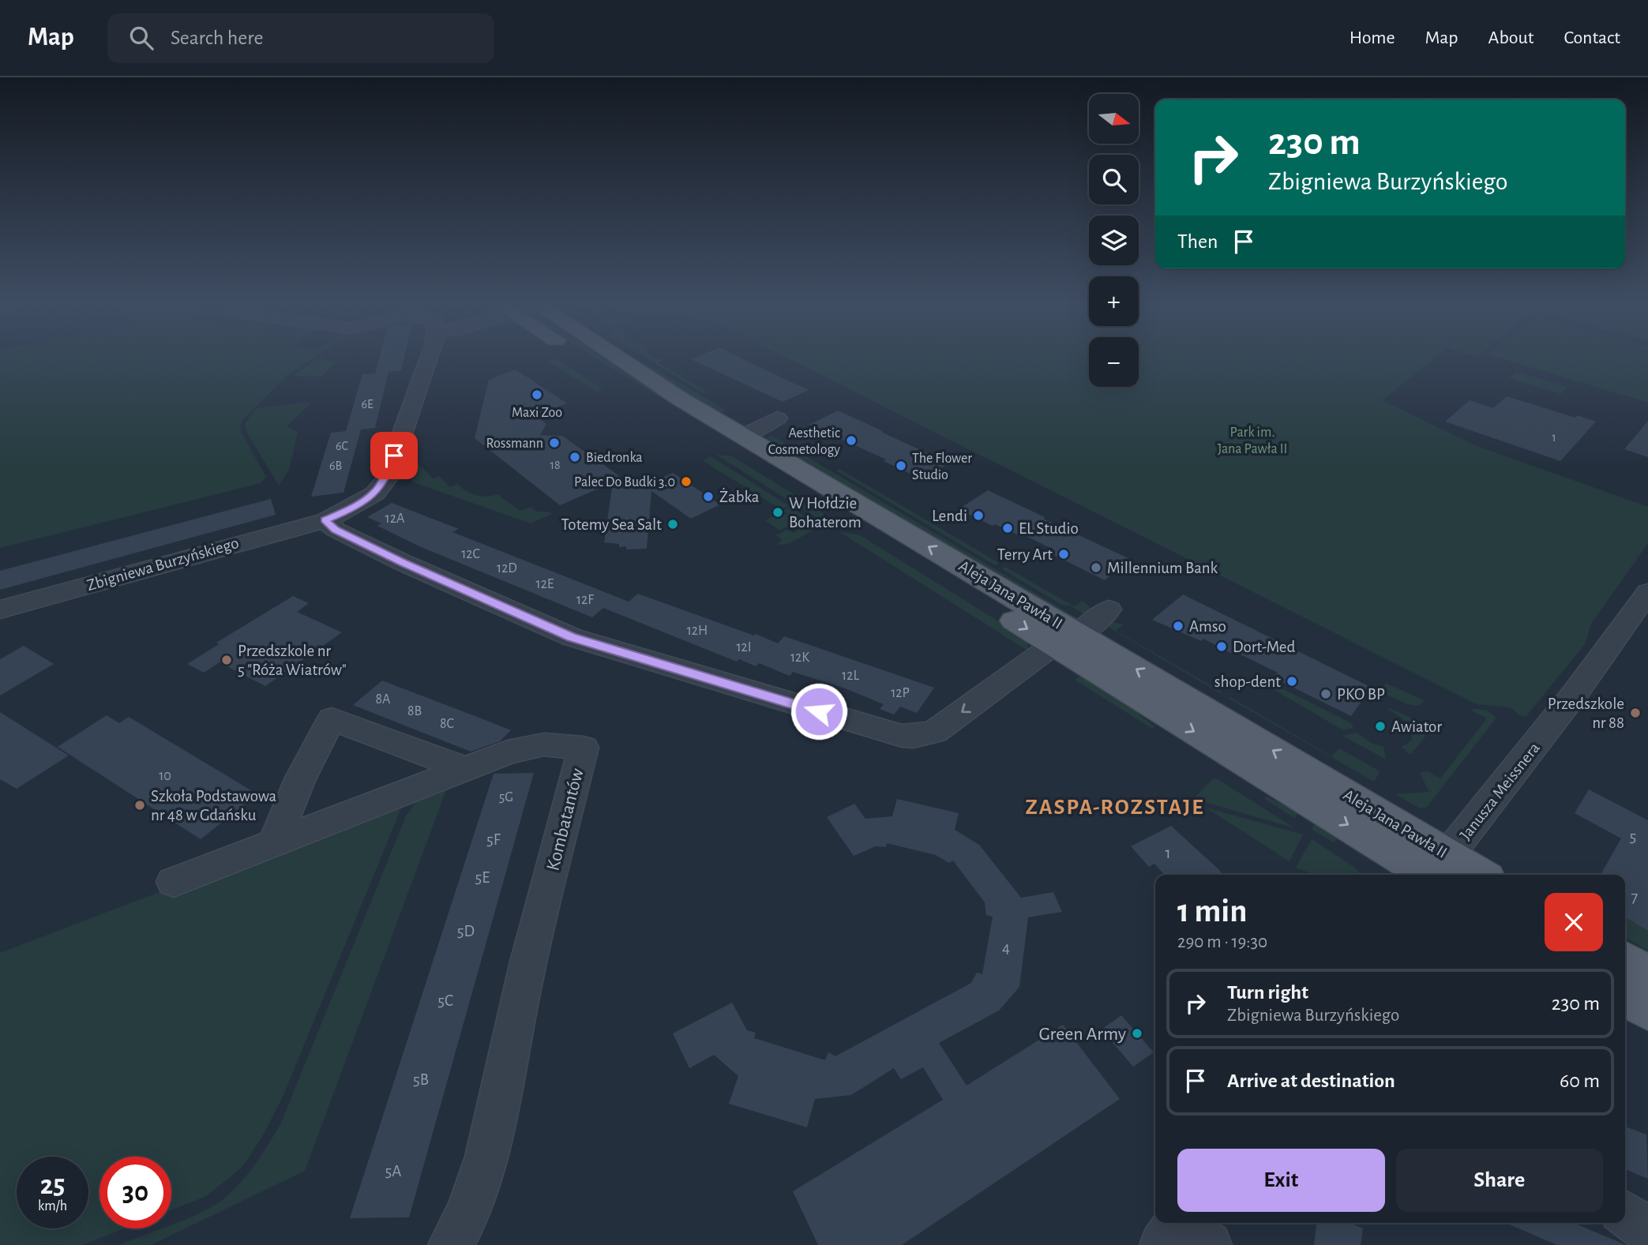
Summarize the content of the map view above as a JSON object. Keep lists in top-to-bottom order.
{
  "streets": {
    "main road": ["Aleja Jana Pawła II"],
    "street": ["Zbigniewa Burzyńskiego", "Janusza Meissnera", "Kombatantów"]
  },
  "crossings": [
    ["Aleja Jana Pawła II", "Janusza Meissnera"]
  ],
  "districts": ["ZASPA-ROZSTAJE"],
  "parks": ["Park im. Jana Pawła II"],
  "places": [
    "Maxi Zoo",
    "Aesthetic Cosmetology",
    "Rossmann",
    "Biedronka",
    "The Flower Studio",
    "Palec Do Budki 3.0",
    "Żabka",
    "W Hołdzie Bohaterom",
    "Lendi",
    "Totemy Sea Salt",
    "EL Studio",
    "Terry Art",
    "Millennium Bank",
    "Amso",
    "Dort-Med",
    "Przedszkole nr 5 \"Róża Wiatrów\"",
    "shop-dent",
    "PKO BP",
    "Przedszkole nr 88",
    "Awiator",
    "Szkoła Podstawowa nr 48 w Gdańsku",
    "Green Army"
  ],
  "house_numbers": [
    "6E",
    "1",
    "6C",
    "18",
    "6B",
    "12A",
    "12C",
    "12D",
    "12E",
    "12F",
    "12H",
    "12I",
    "12K",
    "12L",
    "12P",
    "8A",
    "8B",
    "8C",
    "10",
    "5G",
    "5",
    "5F",
    "1",
    "5E",
    "7",
    "5D",
    "4",
    "5C",
    "5B",
    "5A"
  ],
  "north": "right",
  "page": {
    "header": "Map",
    "search": "Search here",
    "nav": [
      "Home",
      "Map",
      "About",
      "Contact"
    ],
    "map_buttons": ["+", "−"],
    "turn": ["230 m", "Zbigniewa Burzyńskiego"],
    "then": "Then",
    "heading": ["1 min", "290 m · 19:30"],
    "list": [
      {
        "name": "Turn right",
        "note": "Zbigniewa Burzyńskiego",
        "value": "230 m"
      },
      {
        "name": "Arrive at destination",
        "value": "60 m"
      }
    ],
    "buttons": ["Exit", "Share"],
    "speed": "25 km/h",
    "limit": "30"
  }
}
